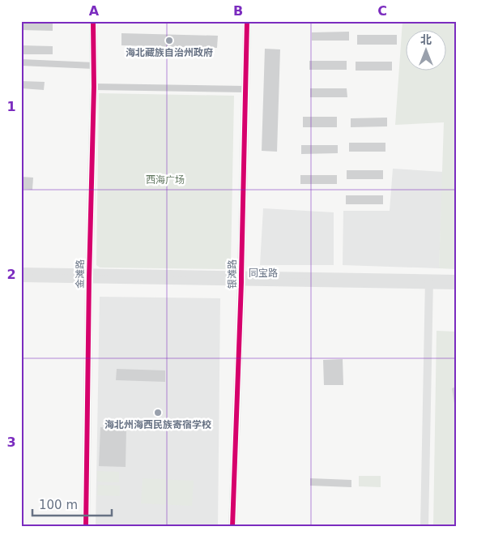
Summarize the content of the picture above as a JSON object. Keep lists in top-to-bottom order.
{
  "streets": {
    "street": ["同宝路", "金滩路", "银滩路"]
  },
  "crossings": [
    ["同宝路", "金滩路"],
    ["同宝路", "银滩路"]
  ],
  "parks": ["西海广场"],
  "places": ["海北藏族自治州政府", "海北州海西民族寄宿学校"],
  "scale_bar": "100 m",
  "north": "top",
  "grid": {
    "columns": ["A", "B", "C"],
    "rows": ["1", "2", "3"]
  }
}
